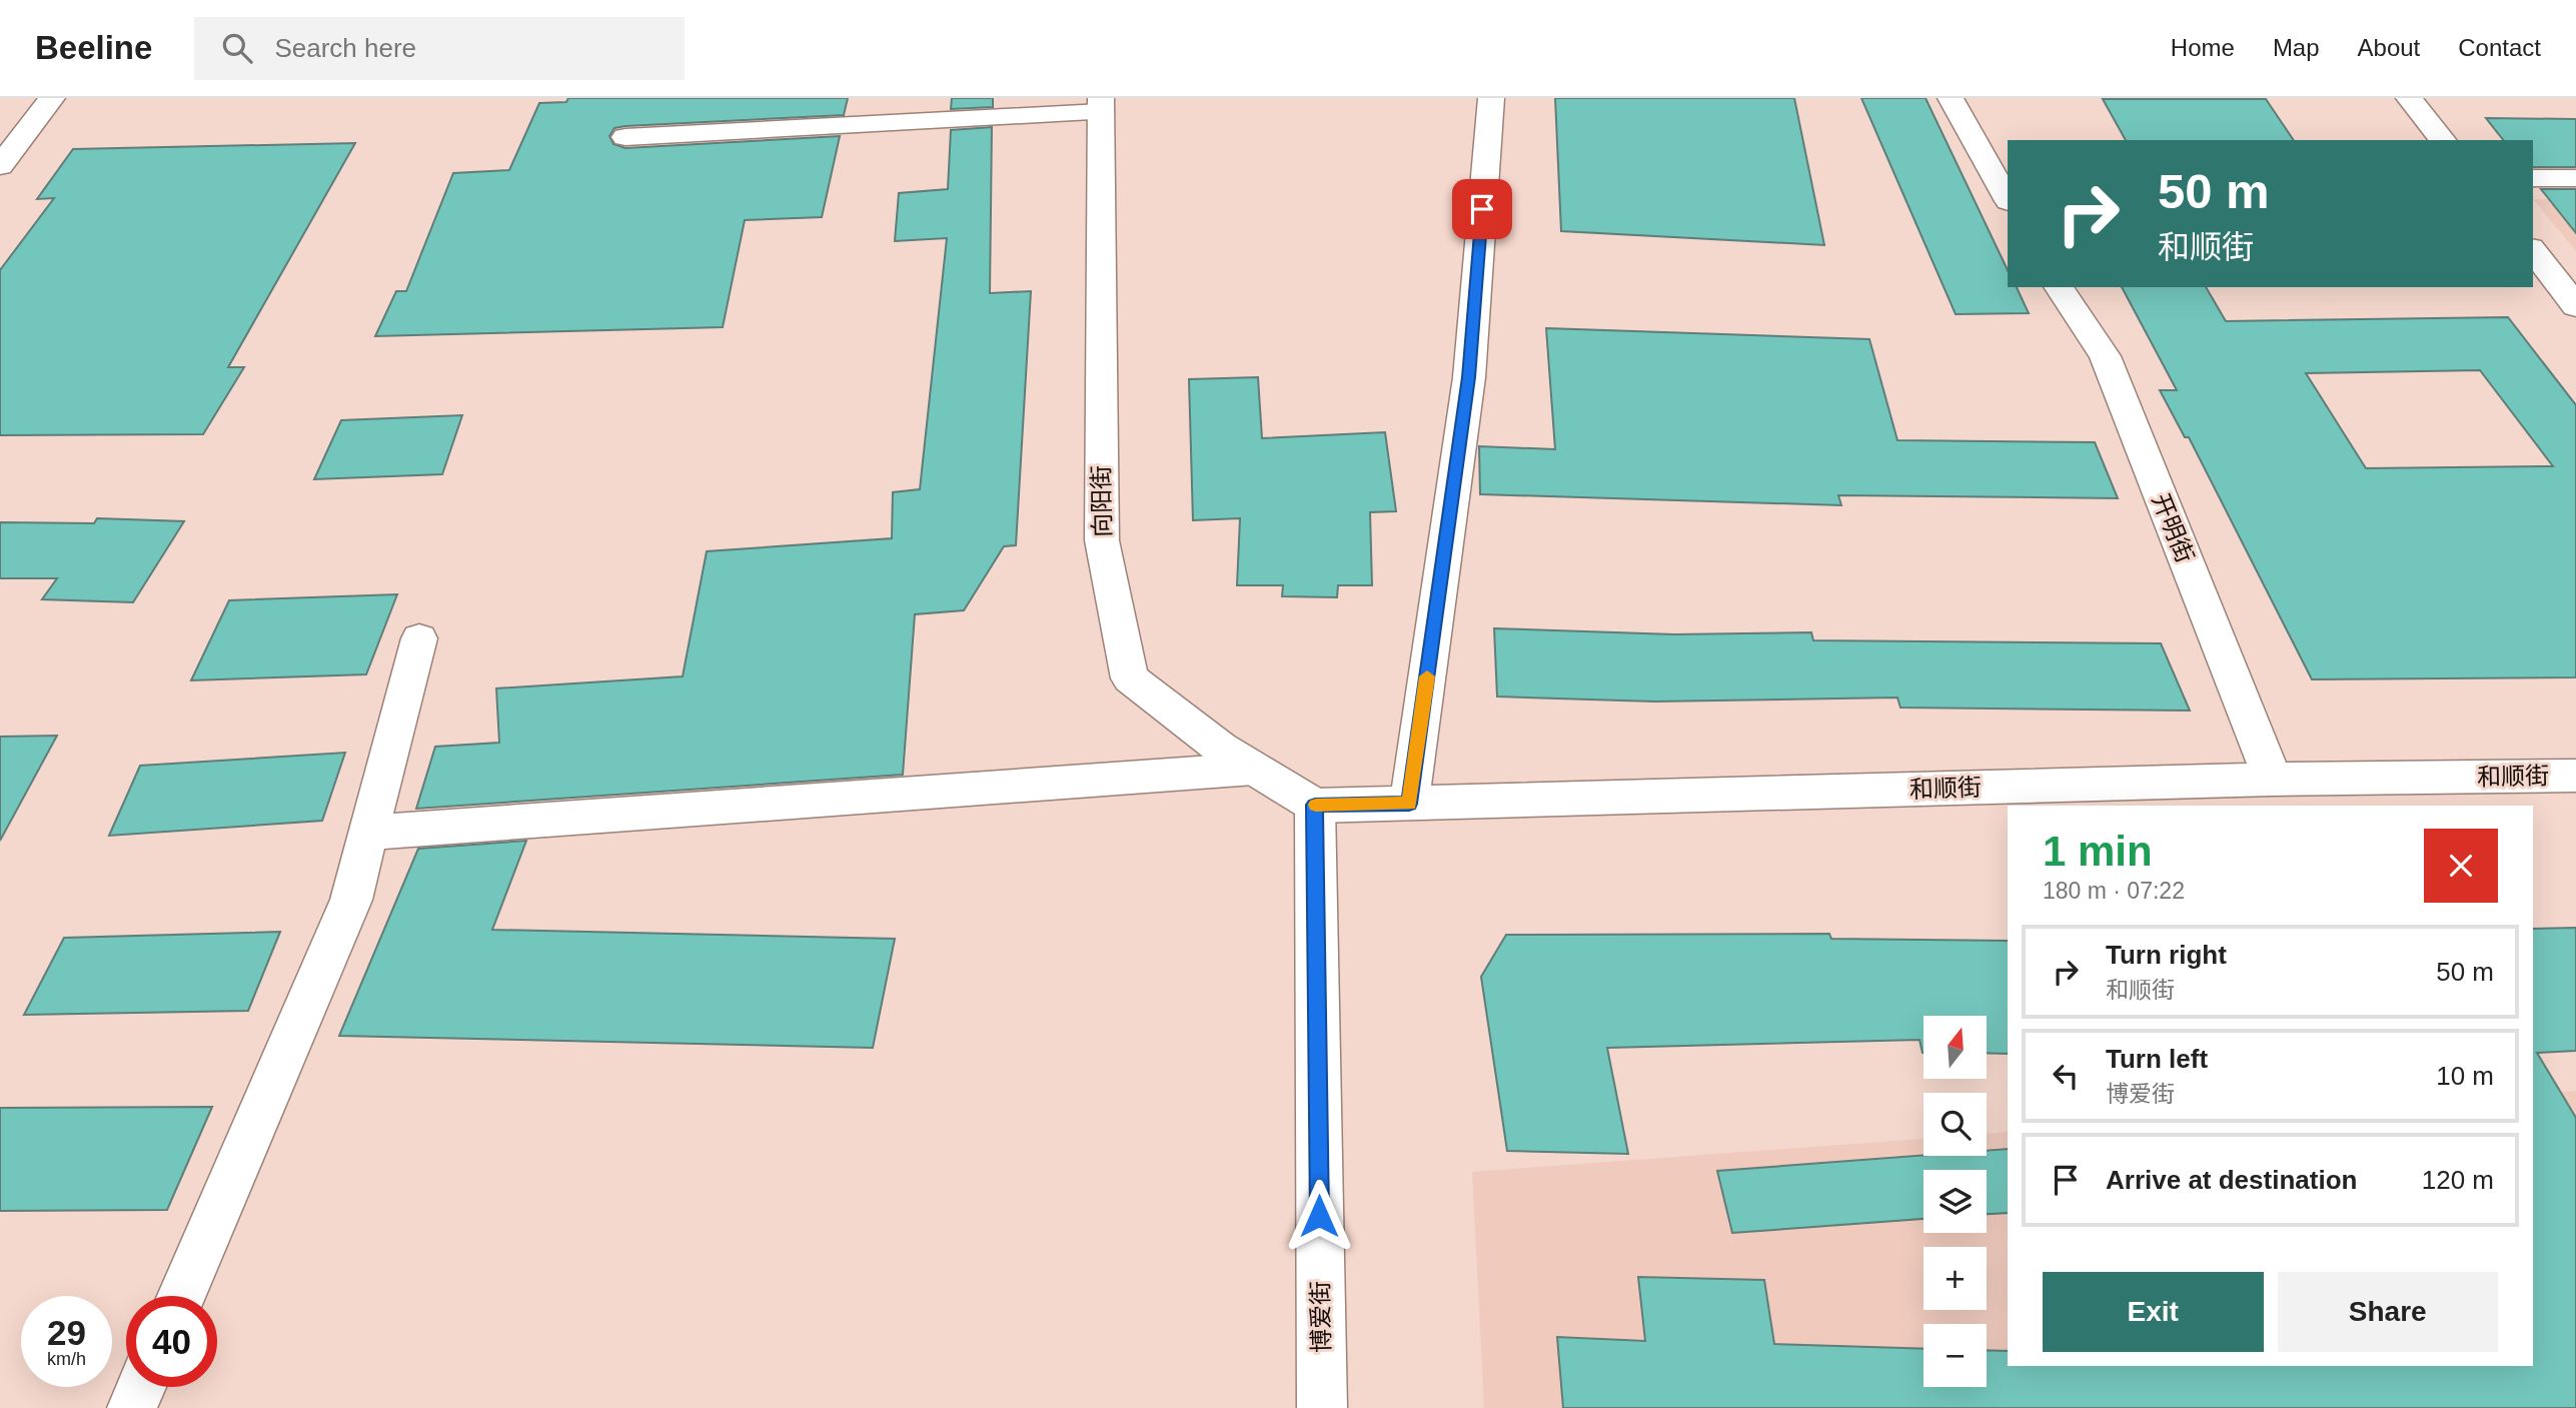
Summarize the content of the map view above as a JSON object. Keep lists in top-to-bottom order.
{
  "streets": {
    "street": [
      "向阳街",
      "开明街",
      "和顺街",
      "博爱街"
    ]
  },
  "crossings": [
    ["向阳街", "和顺街"],
    ["向阳街", "博爱街"],
    ["开明街", "和顺街"],
    ["和顺街", "博爱街"]
  ],
  "north": "top",
  "page": {
    "header": "Beeline",
    "search": "Search here",
    "nav": [
      "Home",
      "Map",
      "About",
      "Contact"
    ],
    "turn": ["50 m", "和顺街"],
    "heading": ["1 min", "180 m · 07:22"],
    "list": [
      {
        "name": "Turn right",
        "note": "和顺街",
        "value": "50 m"
      },
      {
        "name": "Turn left",
        "note": "博爱街",
        "value": "10 m"
      },
      {
        "name": "Arrive at destination",
        "value": "120 m"
      }
    ],
    "map_buttons": ["+", "−"],
    "buttons": ["Exit", "Share"],
    "speed": "29 km/h",
    "limit": "40"
  }
}
